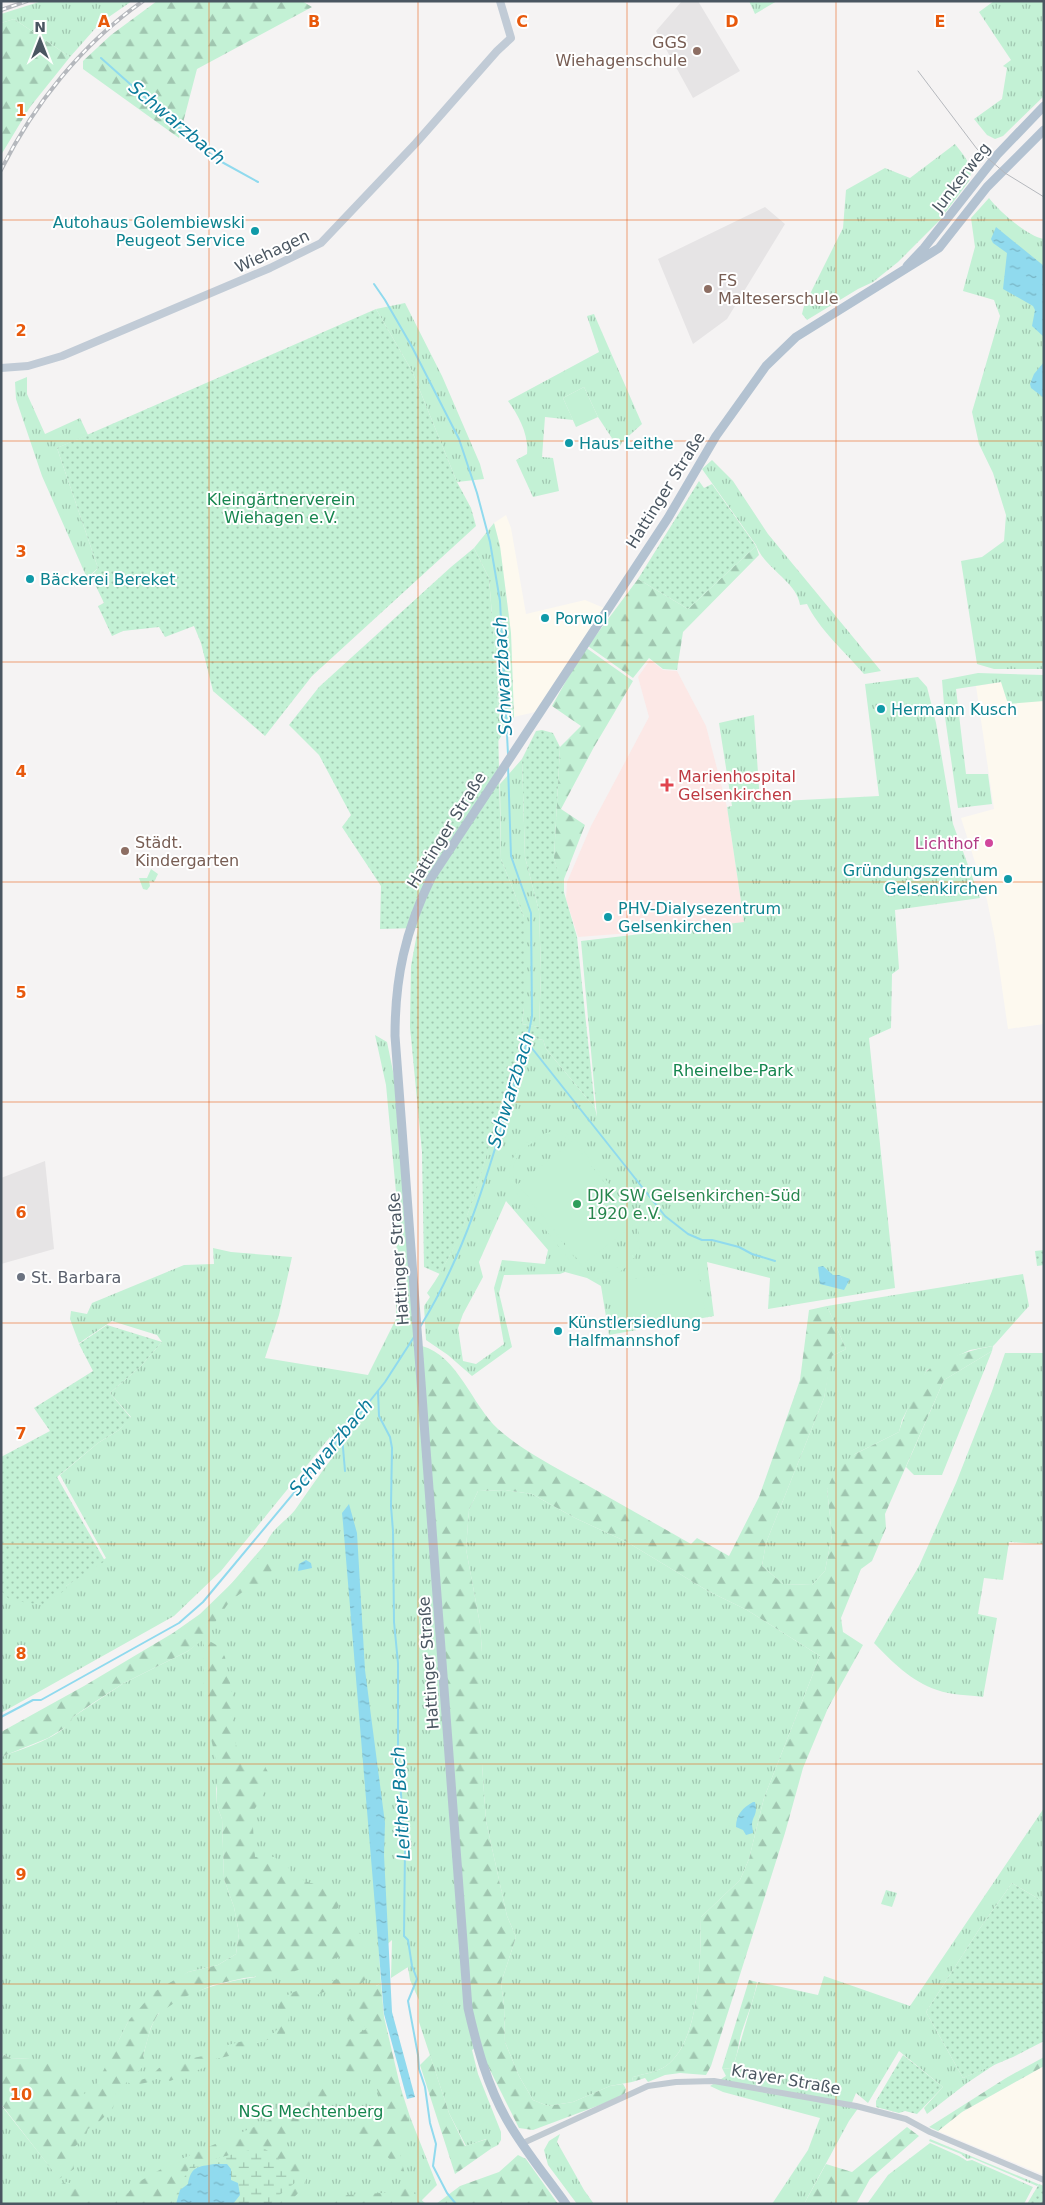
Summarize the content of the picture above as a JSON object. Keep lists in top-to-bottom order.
{
  "streets": {
    "main road": ["Junkerweg", "Wiehagen", "Hattinger Straße"],
    "street": ["Krayer Straße"]
  },
  "crossings": [
    ["Junkerweg", "Hattinger Straße"],
    ["Hattinger Straße", "Krayer Straße"]
  ],
  "water": ["Schwarzbach", "Leither Bach"],
  "parks": ["Kleingärtnerverein Wiehagen e.V.", "Rheinelbe-Park", "NSG Mechtenberg"],
  "places": {
    "other": [
      "GGS Wiehagenschule",
      "Autohaus Golembiewski Peugeot Service",
      "FS Malteserschule",
      "Haus Leithe",
      "Bäckerei Bereket",
      "Porwol",
      "Hermann Kusch",
      "Lichthof",
      "Städt. Kindergarten",
      "Gründungszentrum Gelsenkirchen",
      "PHV-Dialysezentrum Gelsenkirchen",
      "DJK SW Gelsenkirchen-Süd 1920 e.V.",
      "St. Barbara",
      "Künstlersiedlung Halfmannshof"
    ],
    "health": ["Marienhospital Gelsenkirchen"]
  },
  "north": "top",
  "grid": {
    "columns": [
      "A",
      "B",
      "C",
      "D",
      "E"
    ],
    "rows": [
      "1",
      "2",
      "3",
      "4",
      "5",
      "6",
      "7",
      "8",
      "9",
      "10"
    ]
  }
}
